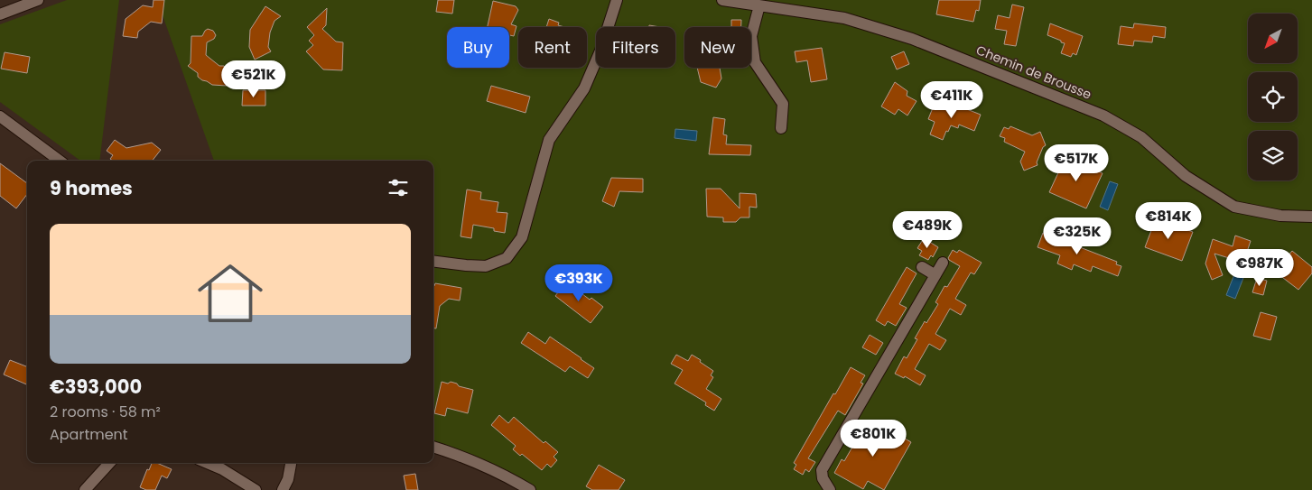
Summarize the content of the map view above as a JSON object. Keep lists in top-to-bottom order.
{
  "streets": {
    "street": ["Chemin de Brousse"]
  },
  "north": "bottom left",
  "page": {
    "chip": [
      "Buy",
      "Rent",
      "Filters",
      "New"
    ],
    "price": [
      "€521K",
      "€411K",
      "€517K",
      "€814K",
      "€489K",
      "€325K",
      "€987K",
      "€393K",
      "€801K"
    ],
    "heading": "9 homes",
    "list": [
      {
        "name": "€393,000",
        "note": "2 rooms · 58 m² · Apartment"
      }
    ]
  }
}
